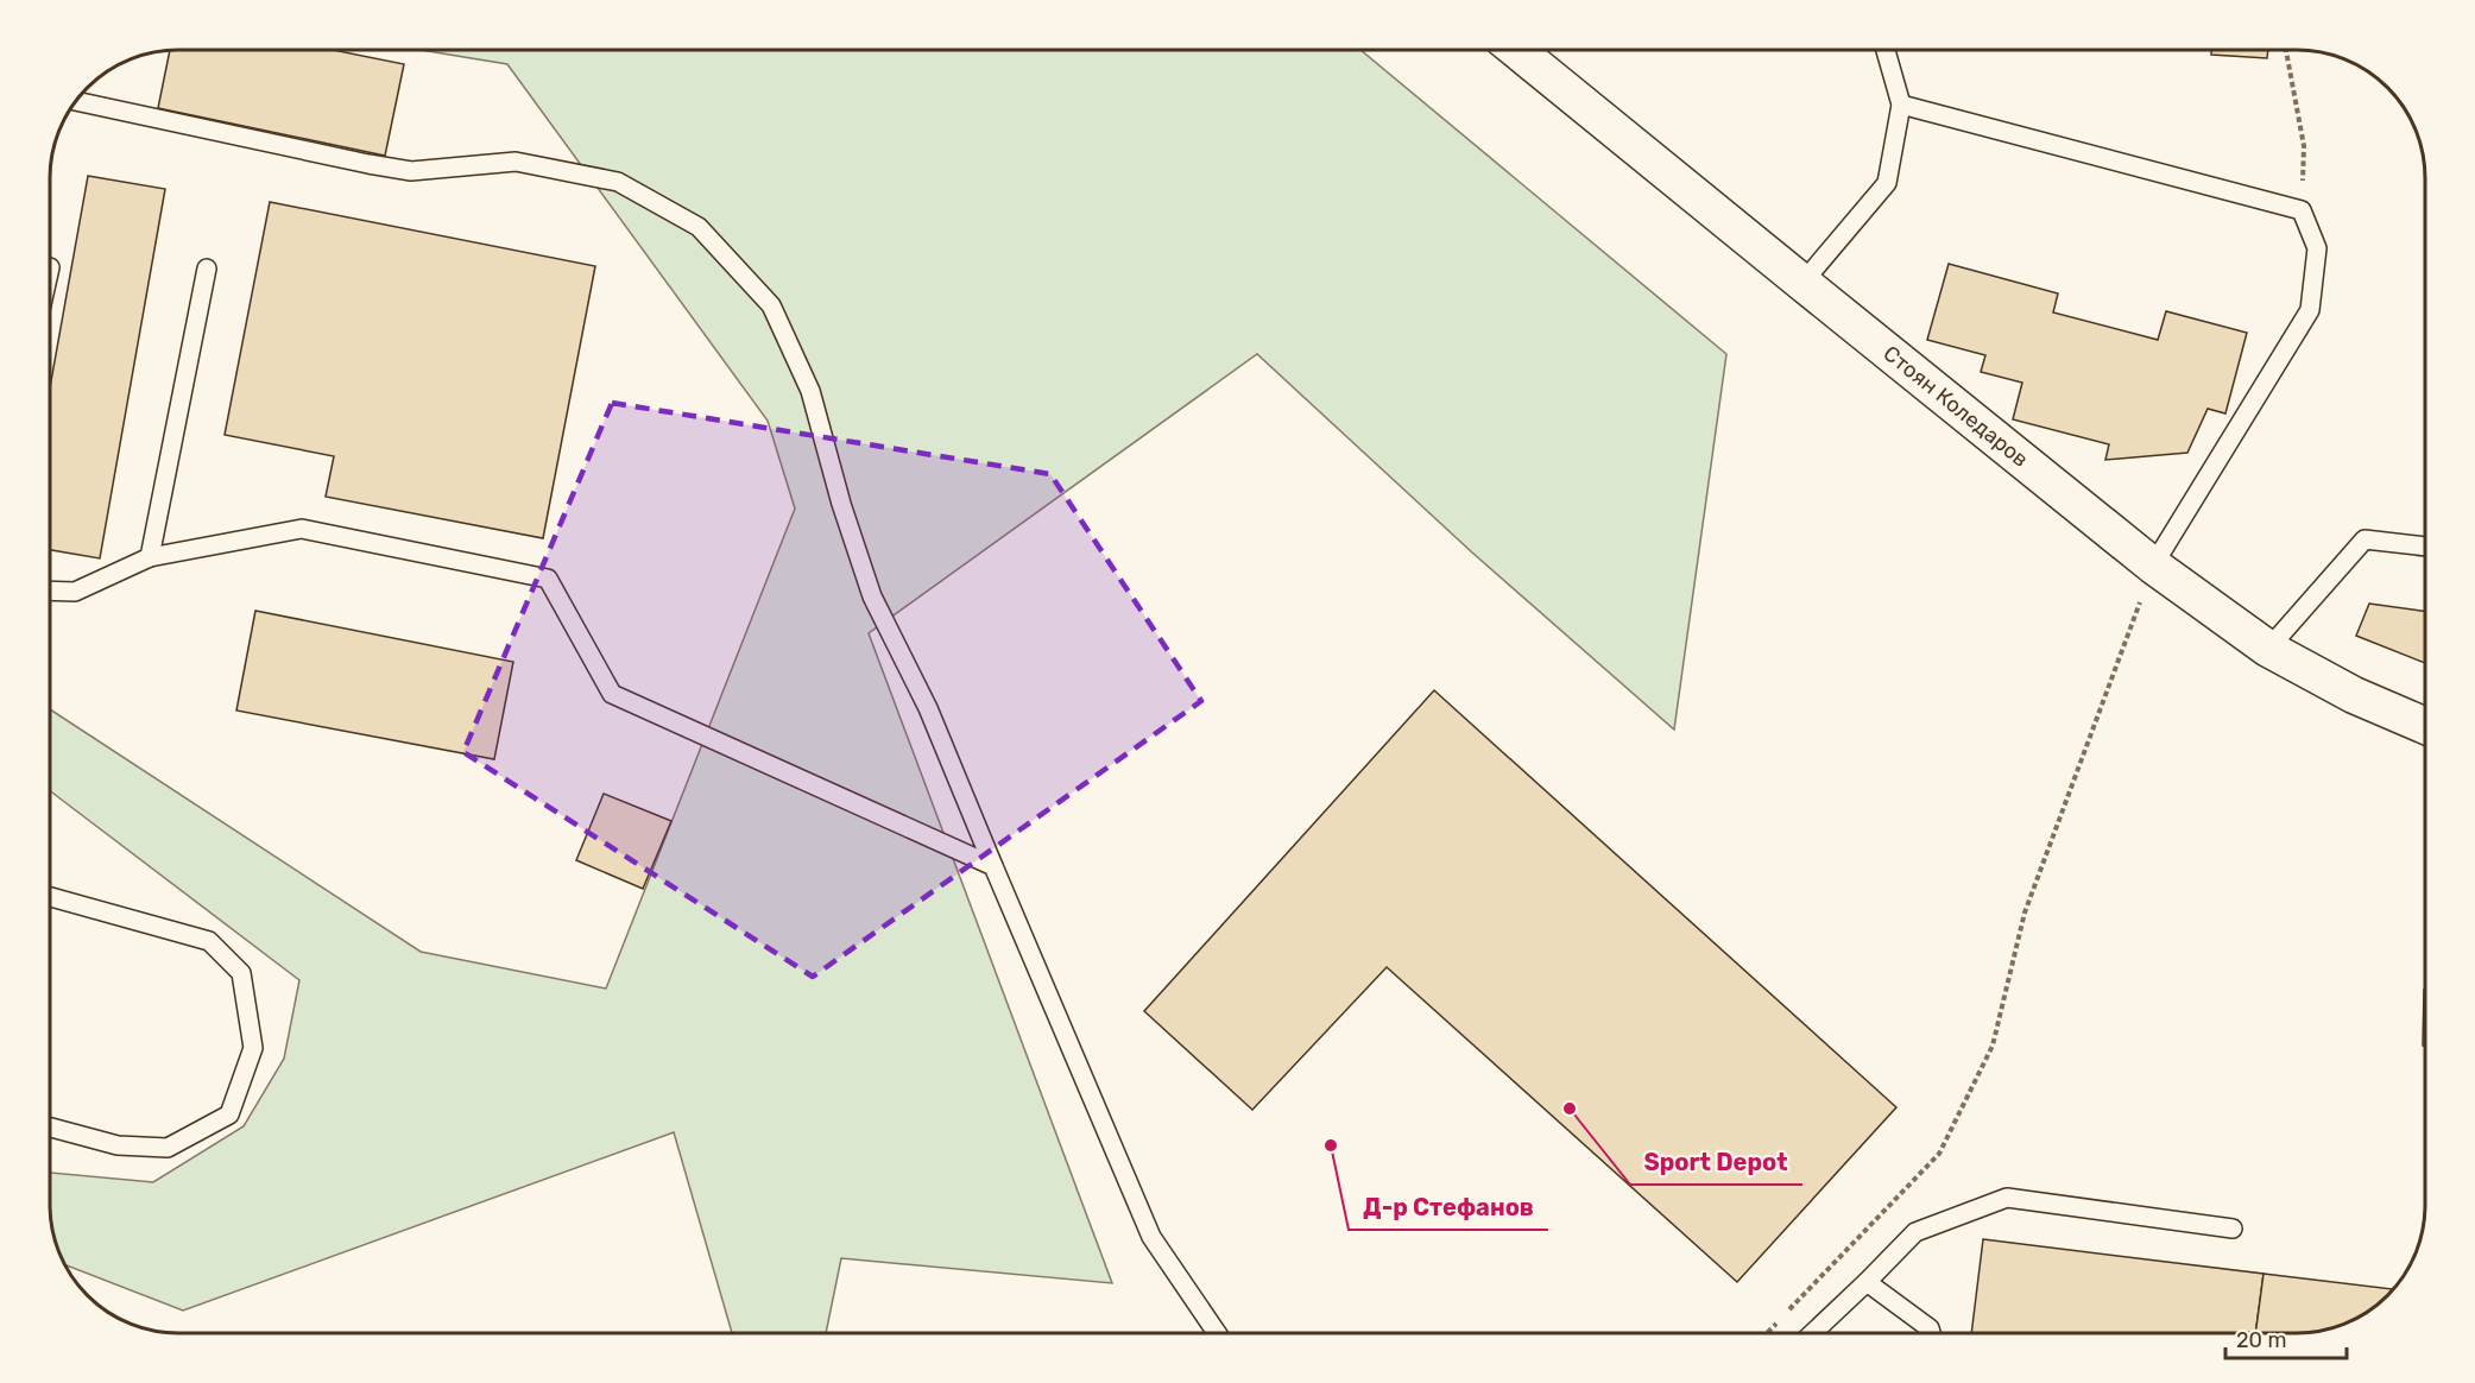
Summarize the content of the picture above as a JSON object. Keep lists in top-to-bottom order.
{
  "streets": {
    "street": ["Стоян Коледаров"]
  },
  "places": ["Sport Depot", "Д-р Стефанов"],
  "scale_bar": "20 m"
}
